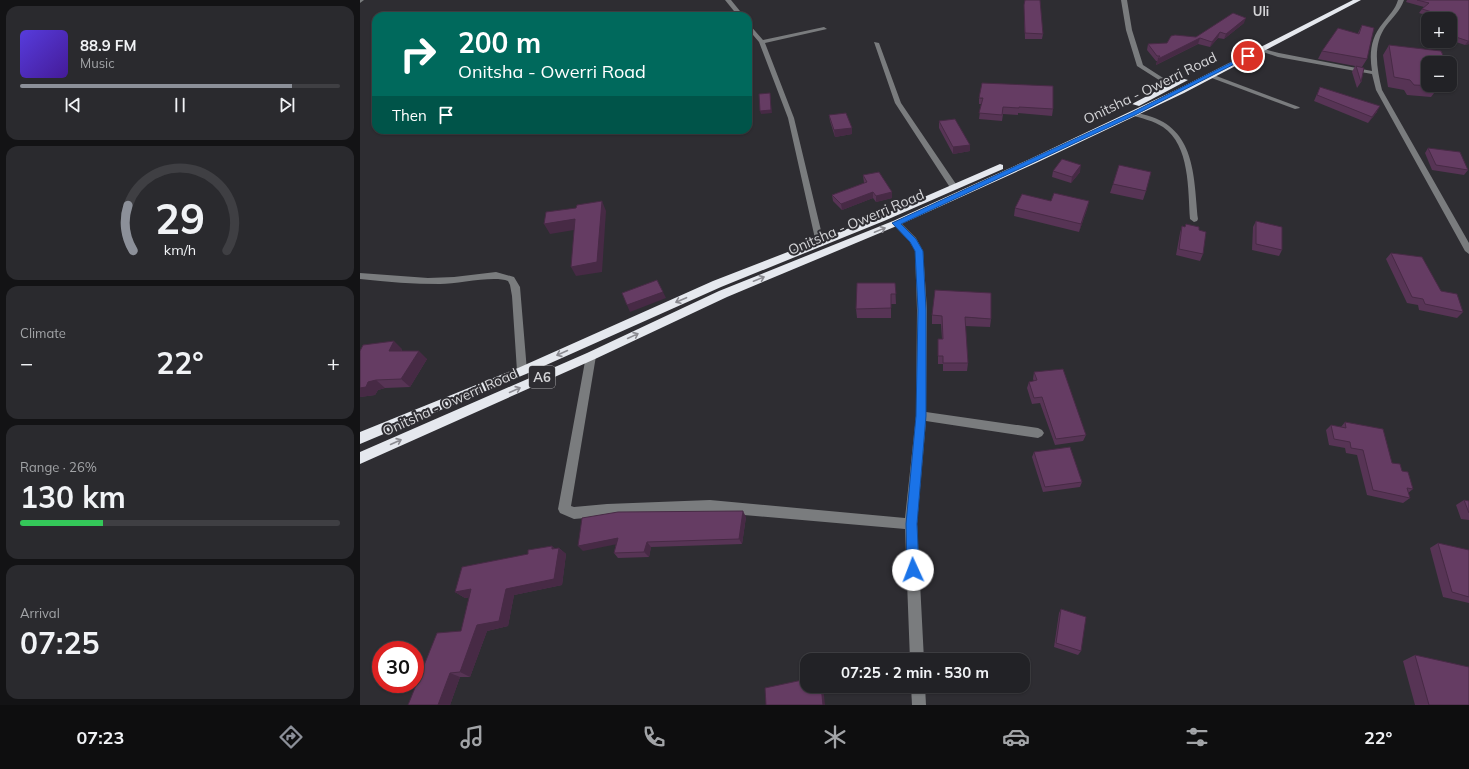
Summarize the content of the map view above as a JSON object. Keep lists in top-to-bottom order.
{
  "streets": {
    "highway": ["Onitsha - Owerri Road", "A6"]
  },
  "districts": ["Uli"],
  "page": {
    "map_buttons": ["+", "−"],
    "turn": ["200 m", "Onitsha - Owerri Road"],
    "song": ["88.9 FM", "Music"],
    "then": "Then",
    "tile": [
      "Climate",
      ["Range · 26%", "130 km"],
      ["Arrival", "07:25"]
    ],
    "heat": ["−", "22°", "+"],
    "limit": "30",
    "trip": "07:25 · 2 min · 530 m",
    "tabs": ["07:23", "22°"],
    "gauge": ["29", "km/h"]
  }
}
